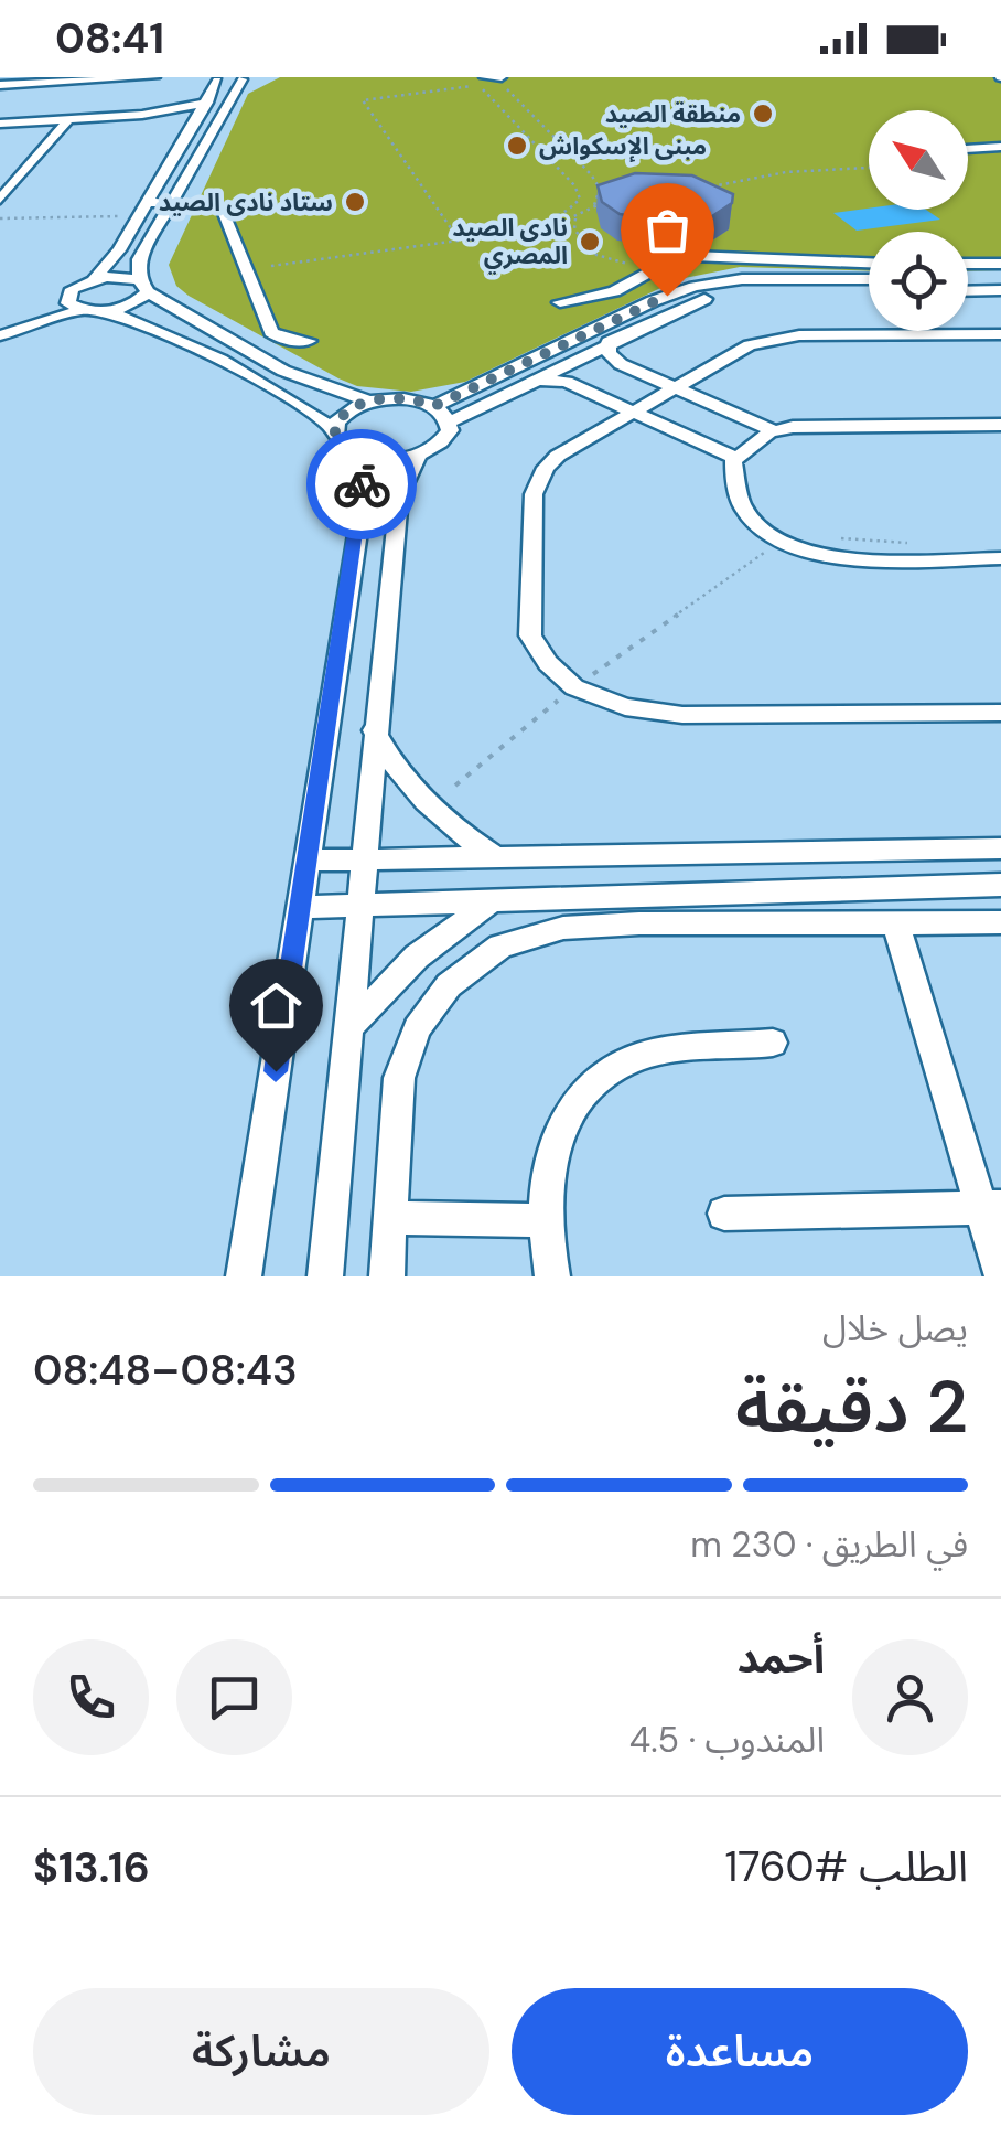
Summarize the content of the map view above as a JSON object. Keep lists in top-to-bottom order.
{
  "places": [
    "منطقة الصيد",
    "مبنى الإسكواش",
    "ستاد نادى الصيد",
    "نادى الصيد المصري"
  ],
  "north": "top left",
  "page": {
    "status": "08:41",
    "heading": ["2 دقيقة", "يصل خلال", "08:43–08:48"],
    "panel": [
      "أحمد",
      "المندوب · 4.5",
      "الطلب #1760",
      "$13.16"
    ],
    "bar": "في الطريق · 230 m",
    "buttons": ["مساعدة", "مشاركة"]
  }
}
